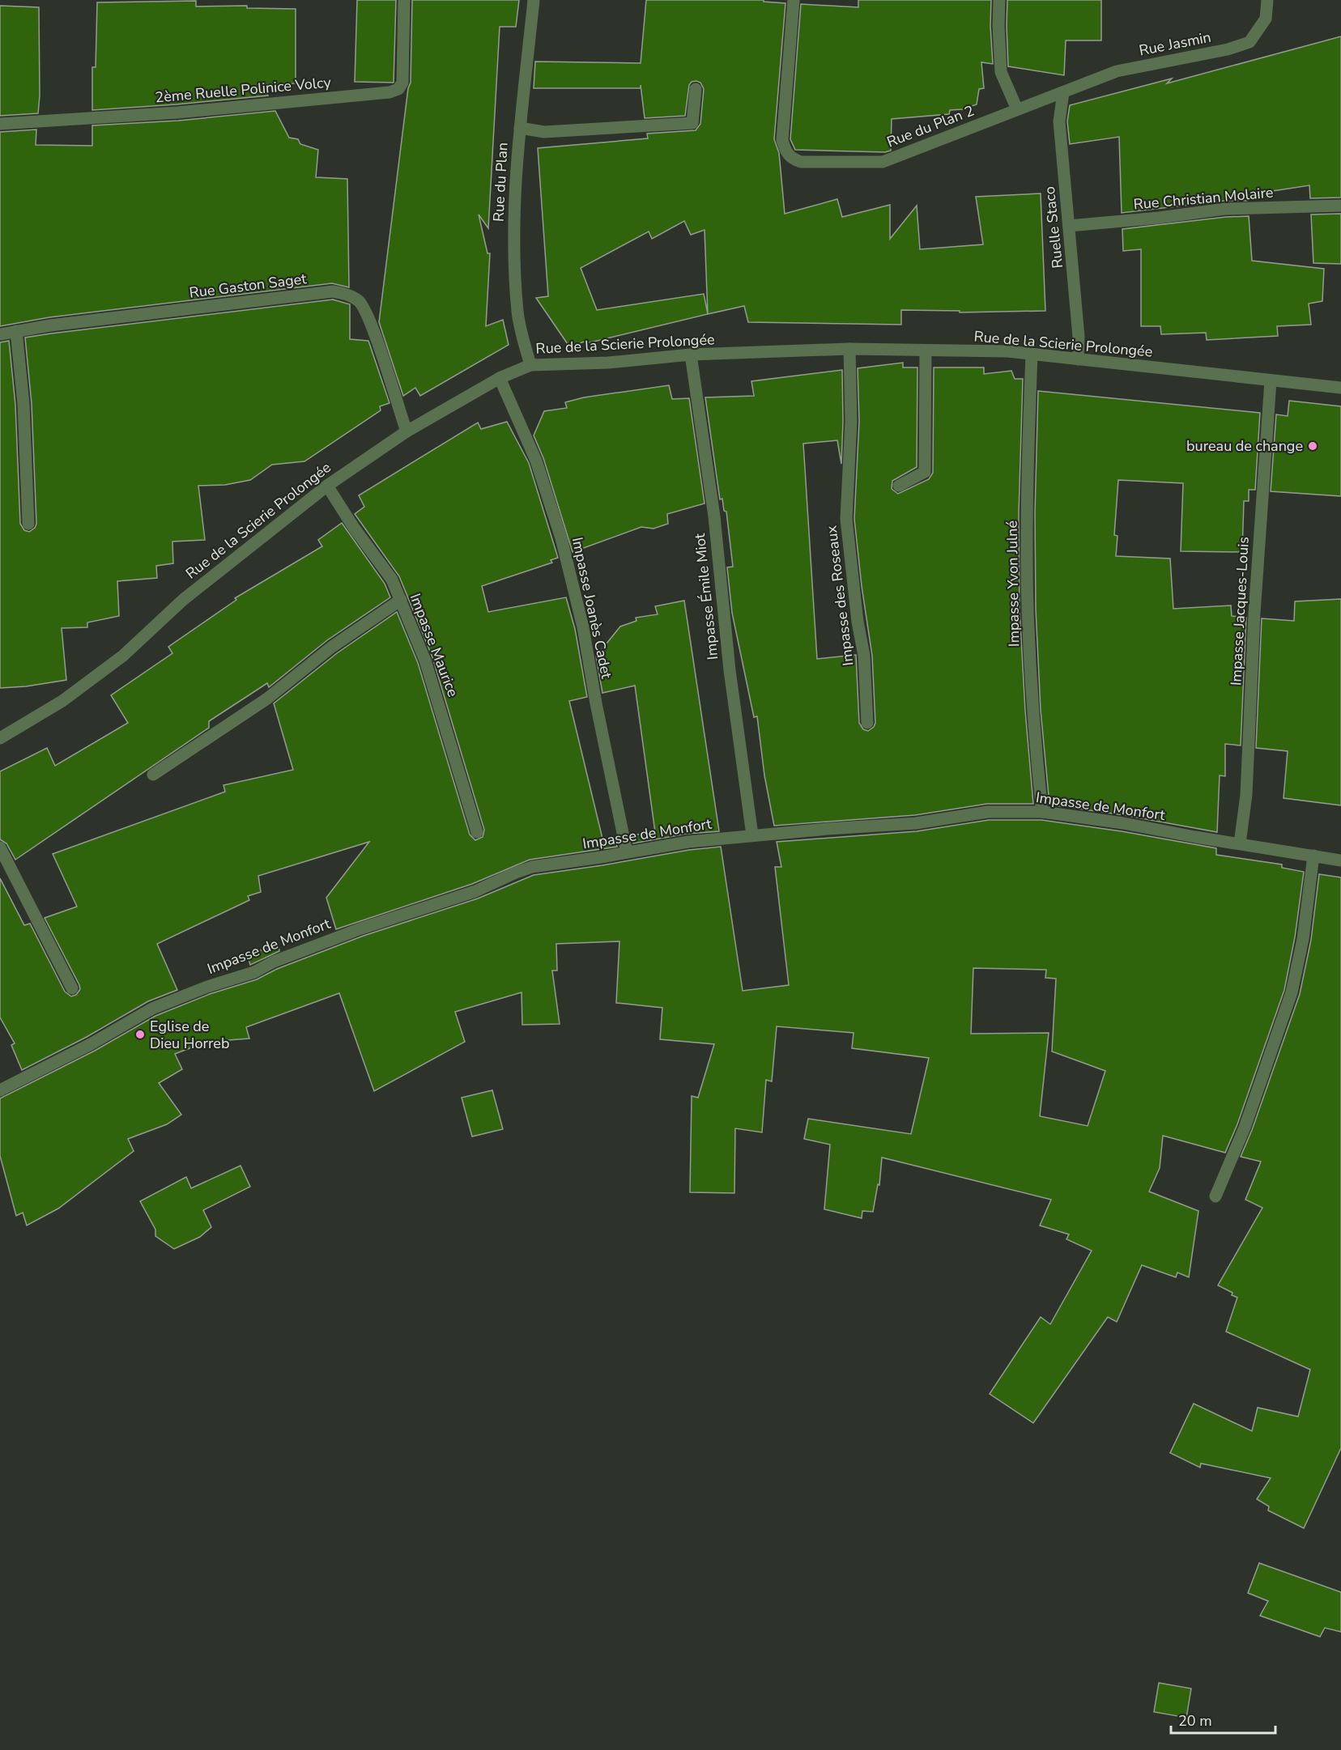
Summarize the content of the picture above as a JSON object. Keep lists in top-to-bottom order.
{
  "streets": {
    "street": [
      "Rue Jasmin",
      "2ème Ruelle Polinice Volcy",
      "Rue du Plan 2",
      "Rue du Plan",
      "Rue Christian Molaire",
      "Ruelle Staco",
      "Rue Gaston Saget",
      "Rue de la Scierie Prolongée",
      "Impasse Yvon Julné",
      "Impasse des Roseaux",
      "Impasse Émile Miot",
      "Impasse Joanès Cadet",
      "Impasse Jacques-Louis",
      "Impasse Maurice",
      "Impasse de Monfort"
    ]
  },
  "crossings": [
    ["Rue Jasmin", "Rue du Plan 2"],
    ["Rue Jasmin", "Ruelle Staco"],
    ["Rue du Plan 2", "Ruelle Staco"],
    ["Rue du Plan", "Rue de la Scierie Prolongée"],
    ["Rue Christian Molaire", "Ruelle Staco"],
    ["Ruelle Staco", "Rue de la Scierie Prolongée"],
    ["Rue Gaston Saget", "Rue de la Scierie Prolongée"],
    ["Rue de la Scierie Prolongée", "Impasse Yvon Julné"],
    ["Rue de la Scierie Prolongée", "Impasse des Roseaux"],
    ["Rue de la Scierie Prolongée", "Impasse Émile Miot"],
    ["Rue de la Scierie Prolongée", "Impasse Joanès Cadet"],
    ["Rue de la Scierie Prolongée", "Impasse Jacques-Louis"],
    ["Rue de la Scierie Prolongée", "Impasse Maurice"],
    ["Impasse Yvon Julné", "Impasse de Monfort"],
    ["Impasse Émile Miot", "Impasse de Monfort"],
    ["Impasse Joanès Cadet", "Impasse de Monfort"],
    ["Impasse Jacques-Louis", "Impasse de Monfort"]
  ],
  "places": ["bureau de change", "Eglise de Dieu Horreb"],
  "scale_bar": "20 m"
}
